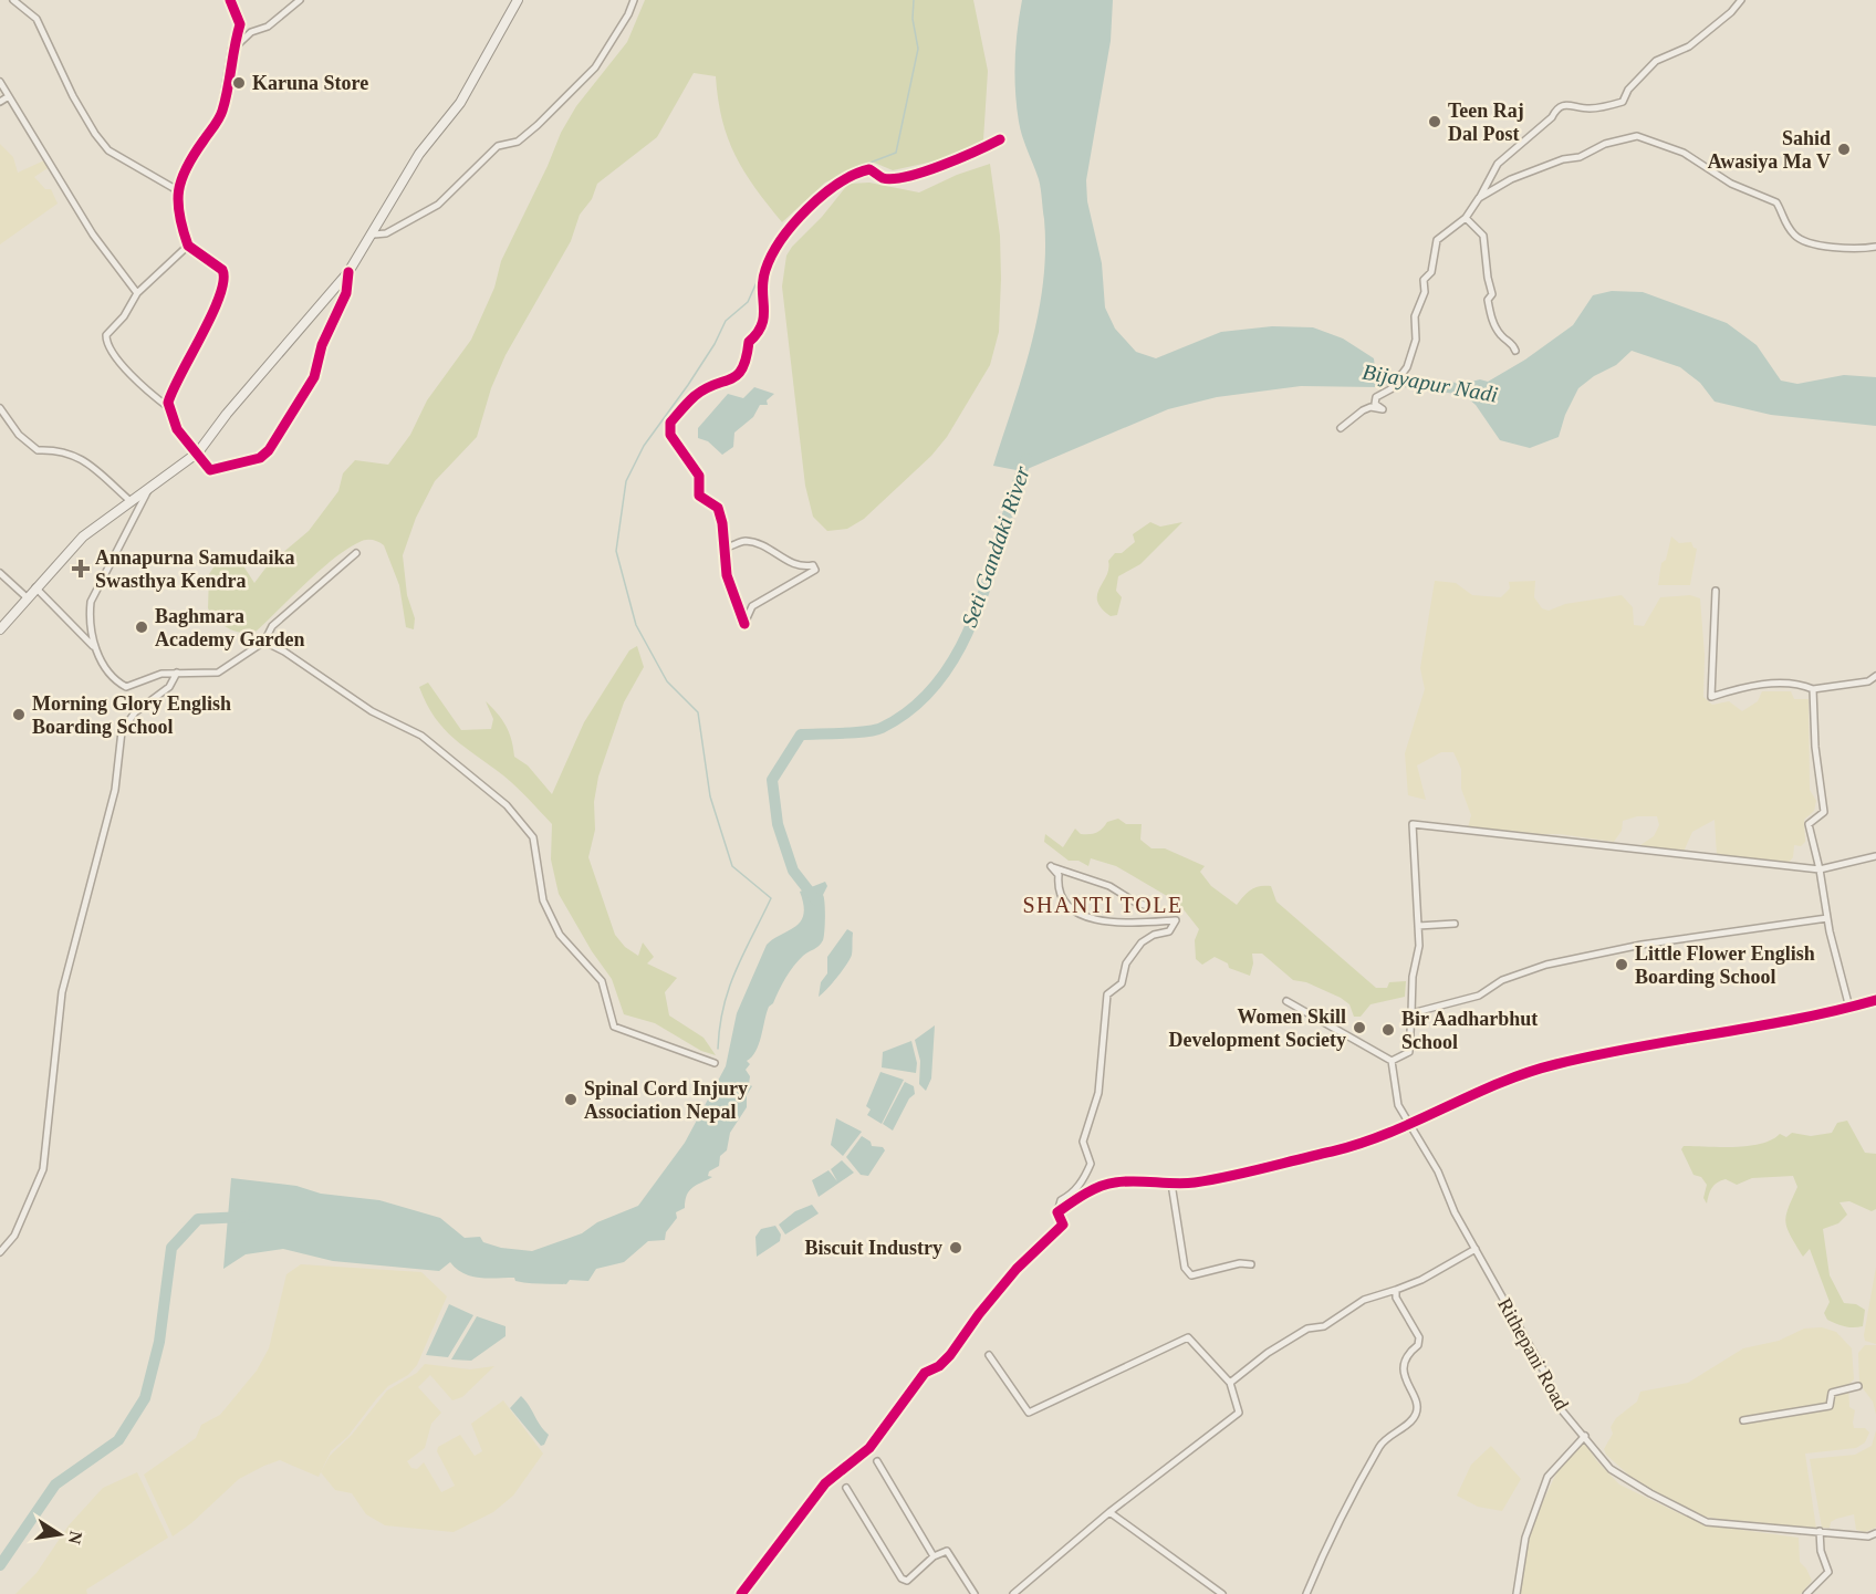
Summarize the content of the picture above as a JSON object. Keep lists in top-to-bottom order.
{
  "streets": {
    "street": ["Rithepani Road"]
  },
  "districts": ["SHANTI TOLE"],
  "water": ["Bijayapur Nadi", "Seti Gandaki River"],
  "places": {
    "other": [
      "Karuna Store",
      "Teen Raj Dal Post",
      "Sahid Awasiya Ma V",
      "Baghmara Academy Garden",
      "Morning Glory English Boarding School",
      "Little Flower English Boarding School",
      "Women Skill Development Society",
      "Bir Aadharbhut School",
      "Spinal Cord Injury Association Nepal",
      "Biscuit Industry"
    ],
    "health": ["Annapurna Samudaika Swasthya Kendra"]
  },
  "north": "right"
}
